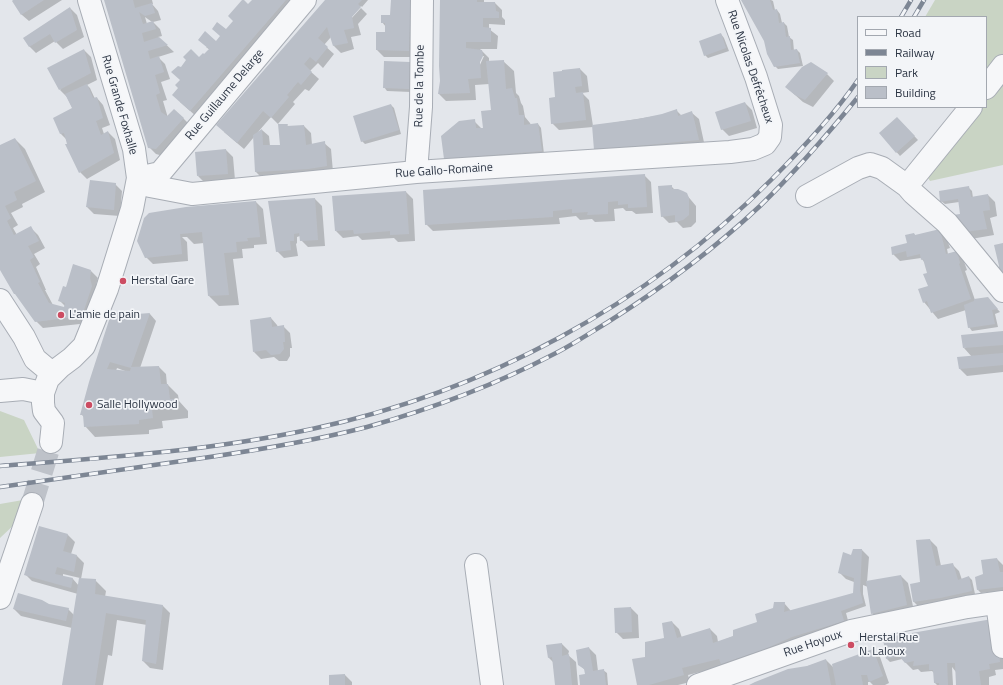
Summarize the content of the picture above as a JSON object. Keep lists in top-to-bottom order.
{
  "streets": {
    "street": [
      "Rue Nicolas Defrêcheux",
      "Rue de la Tombe",
      "Rue Guillaume Delarge",
      "Rue Grande Foxhalle",
      "Rue Gallo-Romaine",
      "Rue Hoyoux"
    ]
  },
  "crossings": [
    ["Rue Nicolas Defrêcheux", "Rue Gallo-Romaine"],
    ["Rue de la Tombe", "Rue Gallo-Romaine"],
    ["Rue Guillaume Delarge", "Rue Grande Foxhalle"],
    ["Rue Guillaume Delarge", "Rue Gallo-Romaine"],
    ["Rue Grande Foxhalle", "Rue Gallo-Romaine"]
  ],
  "places": [
    "Herstal Gare",
    "L'amie de pain",
    "Salle Hollywood",
    "Herstal Rue N. Laloux"
  ],
  "legend": [
    "Road",
    "Railway",
    "Park",
    "Building"
  ]
}
